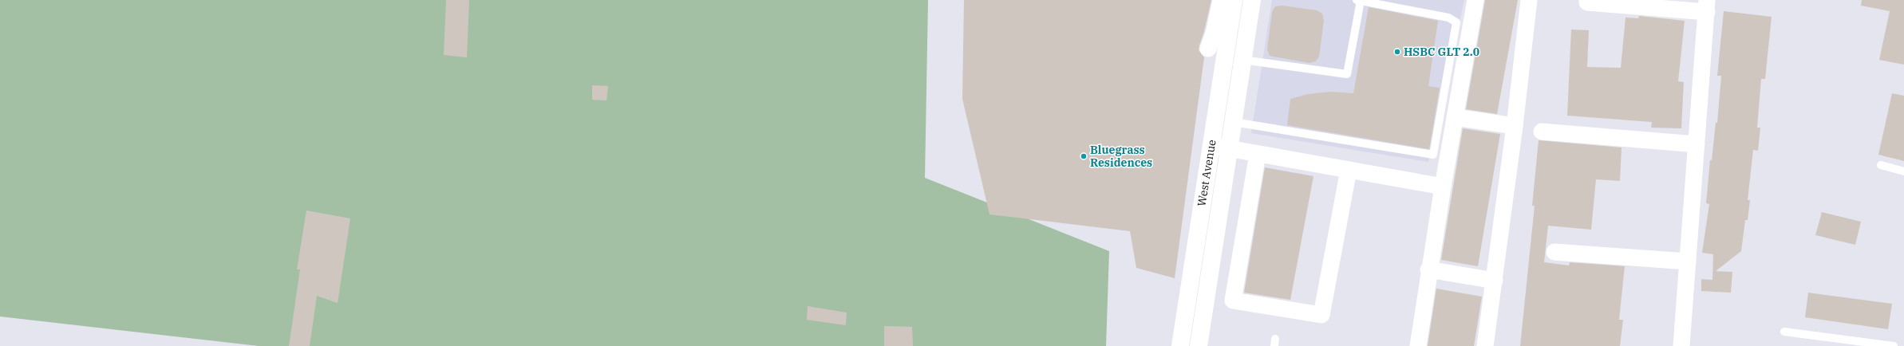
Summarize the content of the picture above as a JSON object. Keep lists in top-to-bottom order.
{
  "streets": {
    "main road": ["West Avenue"]
  },
  "places": ["HSBC GLT 2.0", "Bluegrass Residences"]
}
